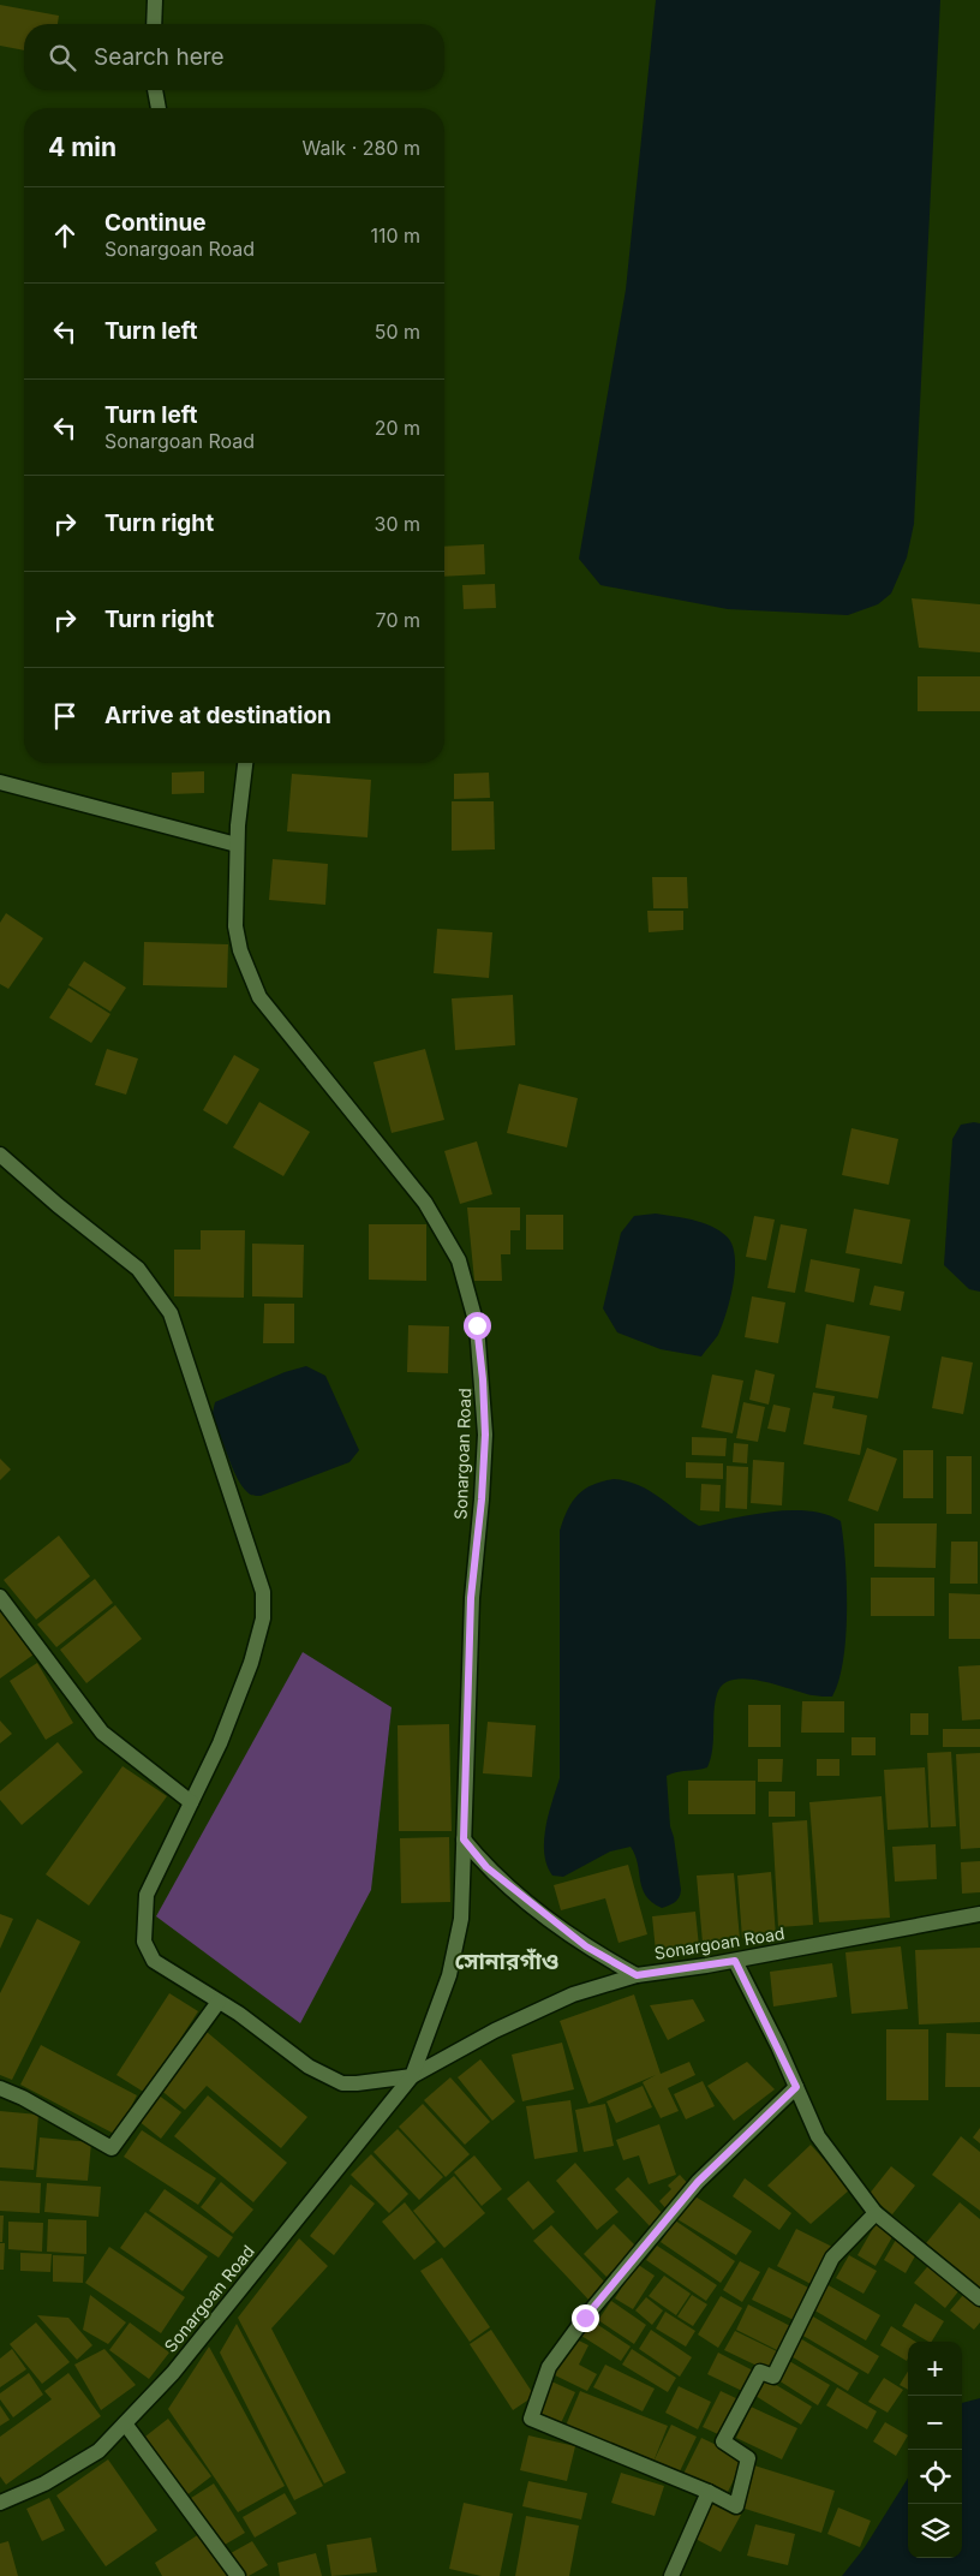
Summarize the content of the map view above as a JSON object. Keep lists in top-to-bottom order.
{
  "streets": {
    "street": ["Sonargoan Road"]
  },
  "districts": ["সোনারগাঁও"],
  "page": {
    "search": "Search here",
    "heading": ["4 min", "Walk · 280 m"],
    "list": [
      ["Continue", "Sonargoan Road", "110 m"],
      ["Turn left", "50 m"],
      ["Turn left", "Sonargoan Road", "20 m"],
      ["Turn right", "30 m"],
      ["Turn right", "70 m"],
      "Arrive at destination"
    ],
    "map_buttons": ["+", "−"]
  }
}
